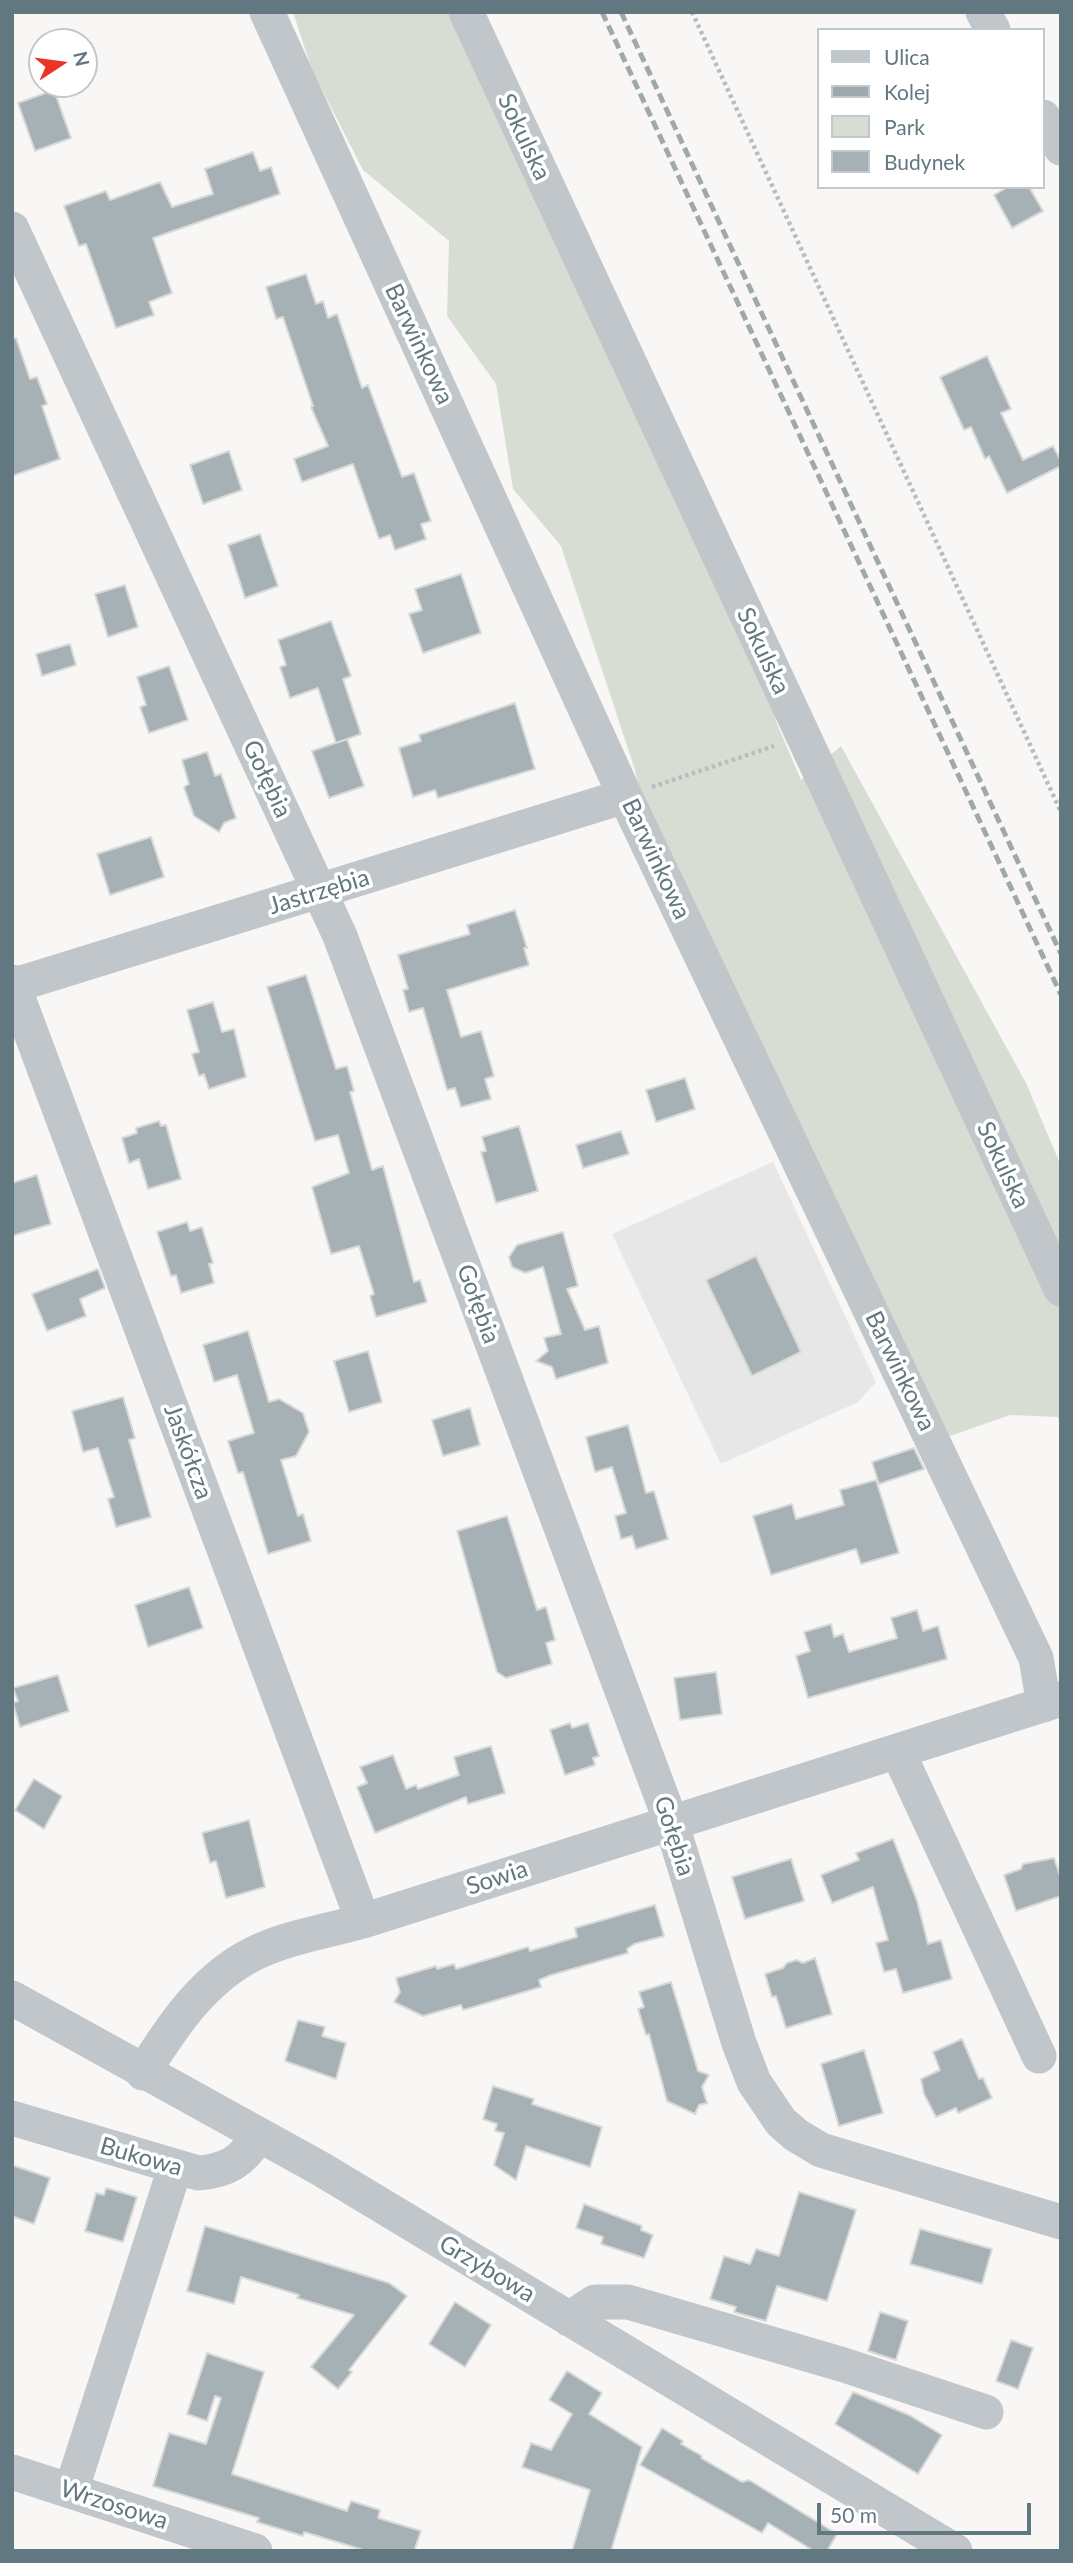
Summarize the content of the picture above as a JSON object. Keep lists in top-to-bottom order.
{
  "streets": {
    "street": [
      "Sokulska",
      "Barwinkowa",
      "Gołębia",
      "Jastrzębia",
      "Jaskółcza",
      "Sowia",
      "Bukowa",
      "Grzybowa",
      "Wrzosowa"
    ]
  },
  "crossings": [
    ["Barwinkowa", "Jastrzębia"],
    ["Barwinkowa", "Sowia"],
    ["Gołębia", "Jastrzębia"],
    ["Gołębia", "Sowia"],
    ["Jastrzębia", "Jaskółcza"],
    ["Jaskółcza", "Sowia"],
    ["Sowia", "Grzybowa"],
    ["Bukowa", "Grzybowa"]
  ],
  "legend": [
    "Ulica",
    "Kolej",
    "Park",
    "Budynek"
  ],
  "scale_bar": "50 m",
  "north": "right"
}
